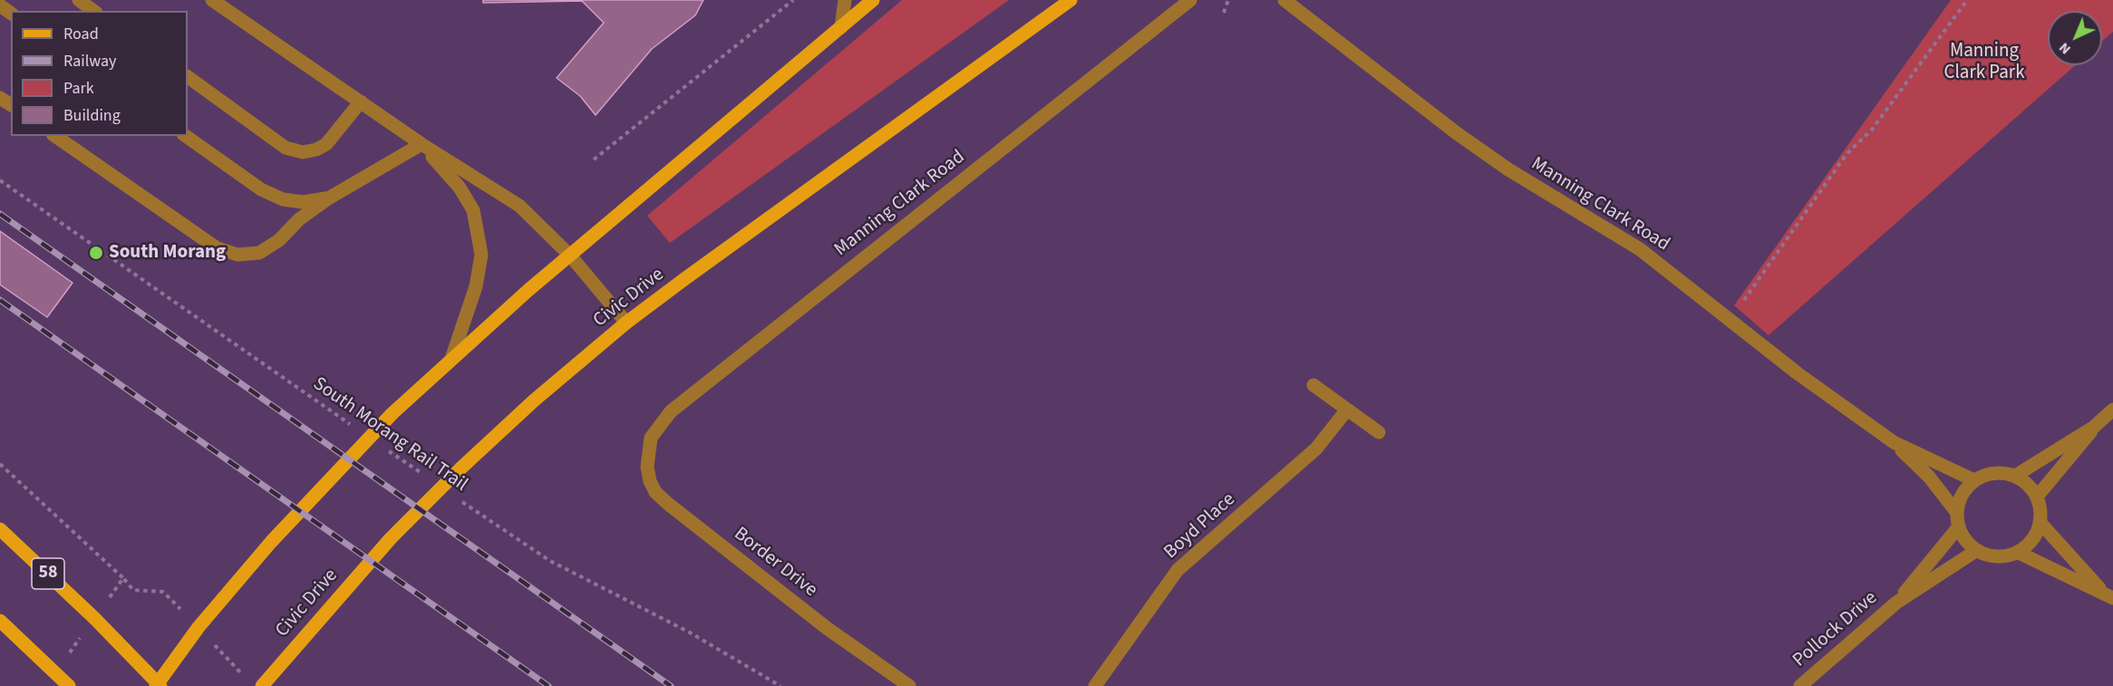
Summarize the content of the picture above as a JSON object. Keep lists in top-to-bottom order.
{
  "streets": {
    "main road": ["Civic Drive", "58"],
    "street": [
      "Manning Clark Road",
      "Boyd Place",
      "Border Drive",
      "Pollock Drive"
    ],
    "path": ["South Morang Rail Trail"]
  },
  "crossings": [
    ["Manning Clark Road", "Border Drive"],
    ["Manning Clark Road", "Pollock Drive"]
  ],
  "parks": ["Manning Clark Park"],
  "places": ["South Morang"],
  "legend": [
    "Road",
    "Railway",
    "Park",
    "Building"
  ],
  "north": "bottom left"
}
